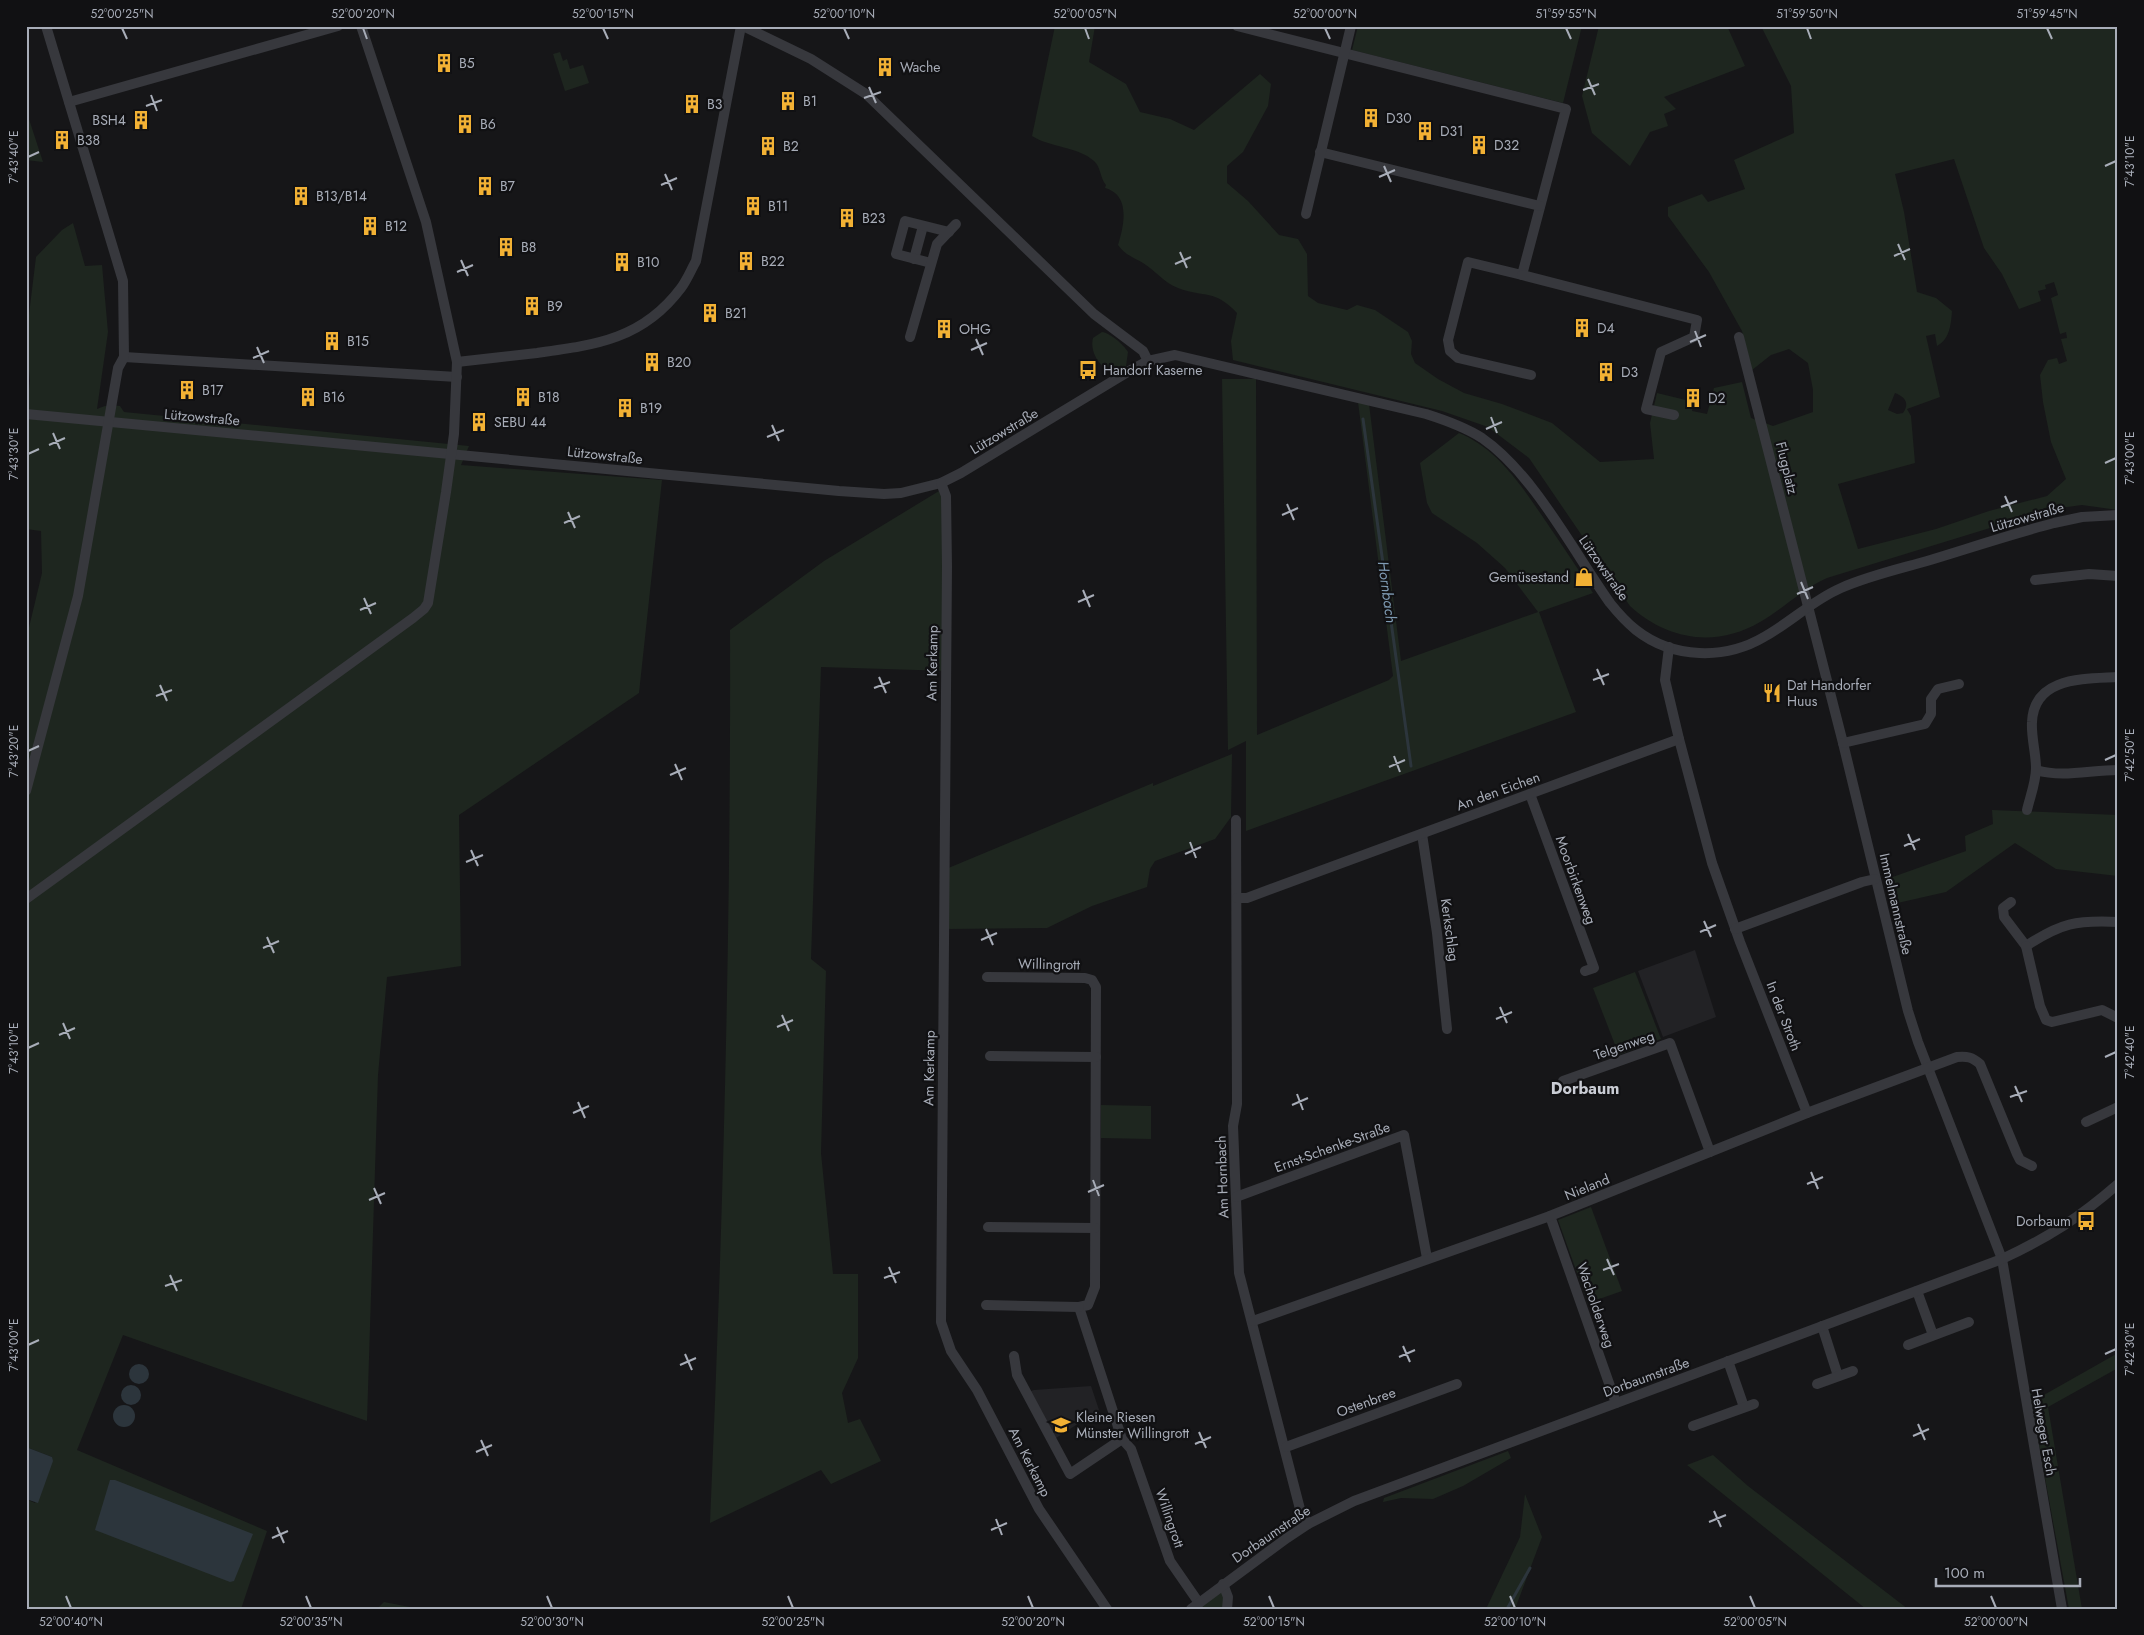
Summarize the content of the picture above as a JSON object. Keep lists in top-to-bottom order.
{
  "streets": {
    "street": [
      "Lützowstraße",
      "Flugplatz",
      "Am Kerkamp",
      "An den Eichen",
      "Moorbirkenweg",
      "Immelmannstraße",
      "Kerkschlag",
      "Willingrott",
      "In der Stroth",
      "Telgenweg",
      "Ernst-Schenke-Straße",
      "Am Hornbach",
      "Nieland",
      "Wacholderweg",
      "Dorbaumstraße",
      "Ostenbree",
      "Helweger Esch"
    ]
  },
  "crossings": [
    ["Lützowstraße", "Flugplatz"],
    ["Lützowstraße", "Am Kerkamp"],
    ["Lützowstraße", "Immelmannstraße"],
    ["Flugplatz", "Immelmannstraße"],
    ["An den Eichen", "Moorbirkenweg"],
    ["An den Eichen", "Kerkschlag"],
    ["An den Eichen", "In der Stroth"],
    ["An den Eichen", "Am Hornbach"],
    ["Immelmannstraße", "Nieland"],
    ["Immelmannstraße", "Dorbaumstraße"],
    ["Immelmannstraße", "Helweger Esch"],
    ["Willingrott", "Dorbaumstraße"],
    ["In der Stroth", "Nieland"],
    ["Telgenweg", "Nieland"],
    ["Ernst-Schenke-Straße", "Am Hornbach"],
    ["Ernst-Schenke-Straße", "Nieland"],
    ["Am Hornbach", "Nieland"],
    ["Am Hornbach", "Dorbaumstraße"],
    ["Am Hornbach", "Ostenbree"],
    ["Nieland", "Wacholderweg"],
    ["Wacholderweg", "Dorbaumstraße"],
    ["Dorbaumstraße", "Helweger Esch"]
  ],
  "districts": ["Dorbaum"],
  "water": ["Hornbach"],
  "places": {
    "building": [
      "B5",
      "Wache",
      "B1",
      "B3",
      "D30",
      "BSH4",
      "B6",
      "D31",
      "B38",
      "D32",
      "B2",
      "B7",
      "B13/B14",
      "B11",
      "B23",
      "B12",
      "B8",
      "B22",
      "B10",
      "B9",
      "B21",
      "D4",
      "OHG",
      "B15",
      "B20",
      "D3",
      "B17",
      "B16",
      "B18",
      "D2",
      "B19",
      "SEBU 44"
    ],
    "bus stop": ["Handorf Kaserne", "Dorbaum"],
    "shop": ["Gemüsestand"],
    "restaurant": ["Dat Handorfer Huus"],
    "school or university": ["Kleine Riesen Münster Willingrott"]
  },
  "scale_bar": "100 m",
  "coordinates": [
    "52°00'25\"N",
    "52°00'20\"N",
    "52°00'15\"N",
    "52°00'10\"N",
    "52°00'05\"N",
    "52°00'00\"N",
    "51°59'55\"N",
    "51°59'50\"N",
    "51°59'45\"N",
    "7°43'40\"E",
    "7°43'10\"E",
    "7°43'30\"E",
    "7°43'00\"E",
    "7°43'20\"E",
    "7°42'50\"E",
    "7°42'40\"E",
    "7°42'30\"E",
    "52°00'40\"N",
    "52°00'35\"N",
    "52°00'30\"N"
  ]
}
